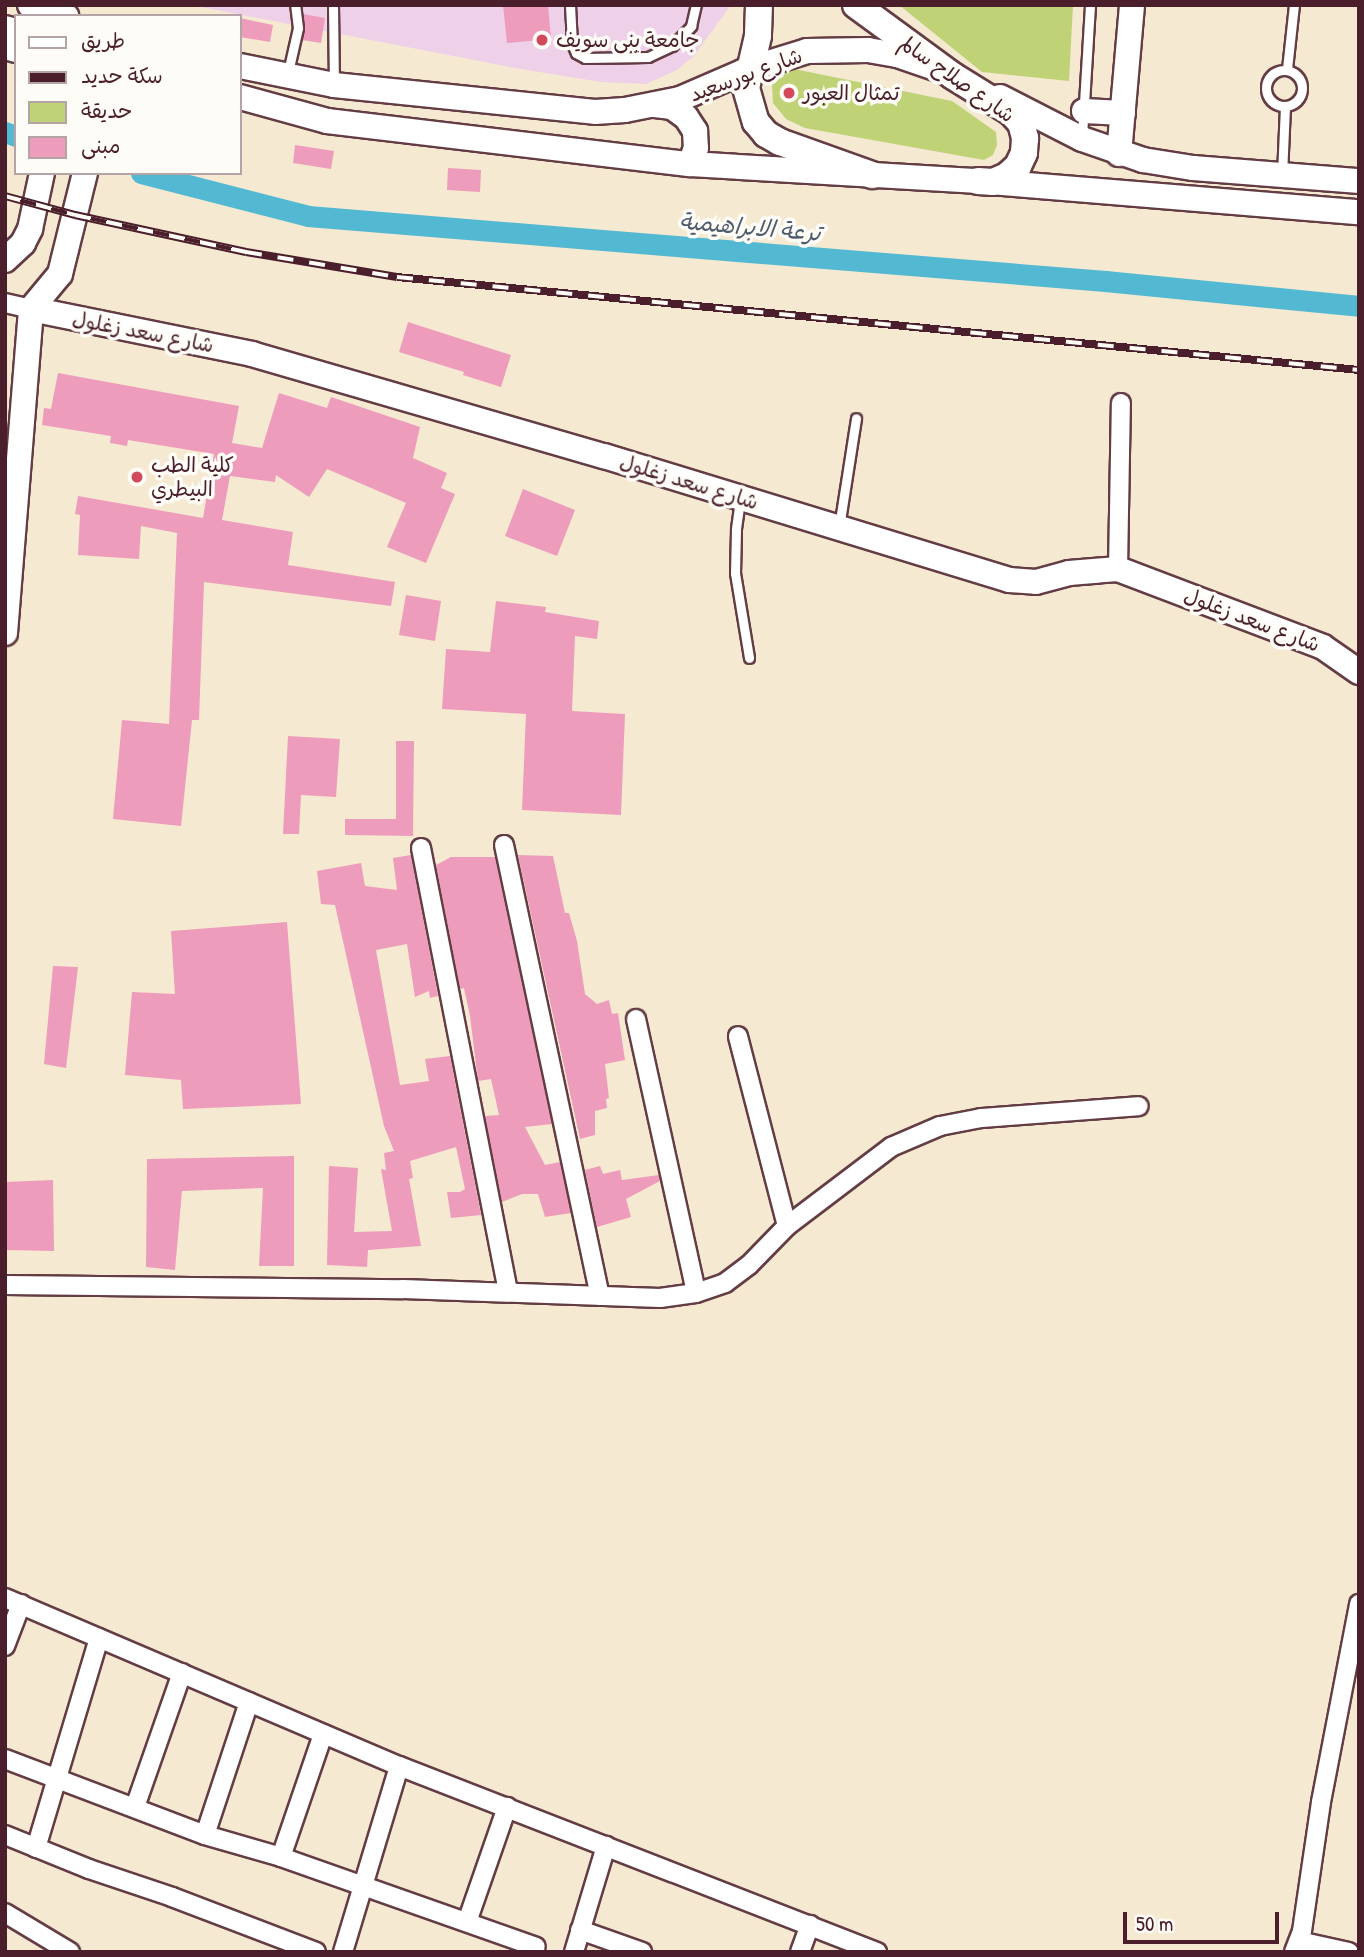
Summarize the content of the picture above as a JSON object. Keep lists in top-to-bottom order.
{
  "streets": {
    "main road": ["شارع بورسعيد", "شارع صلاح سالم", "شارع سعد زغلول"]
  },
  "crossings": [
    ["شارع بورسعيد", "شارع صلاح سالم"]
  ],
  "water": ["ترعة الابراهيمية"],
  "places": ["جامعة بنى سويف", "تمثال العبور", "كلية الطب البيطري"],
  "legend": [
    "طريق",
    "سكة حديد",
    "حديقة",
    "مبنى"
  ],
  "scale_bar": "50 m"
}
